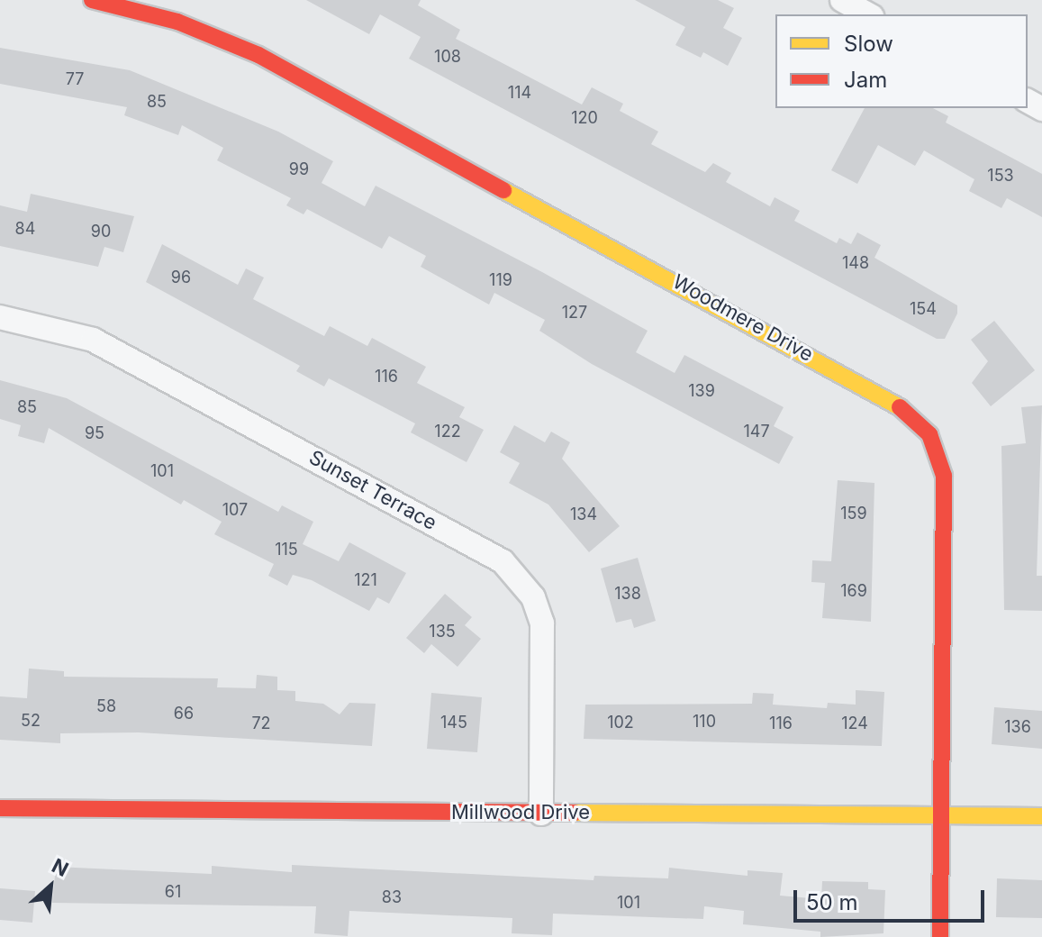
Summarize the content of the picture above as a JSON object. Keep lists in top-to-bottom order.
{
  "streets": {
    "street": ["Woodmere Drive", "Sunset Terrace", "Millwood Drive"]
  },
  "crossings": [
    ["Woodmere Drive", "Millwood Drive"],
    ["Sunset Terrace", "Millwood Drive"]
  ],
  "house_numbers": [
    "108",
    "77",
    "114",
    "85",
    "120",
    "99",
    "153",
    "84",
    "90",
    "148",
    "96",
    "119",
    "154",
    "127",
    "116",
    "139",
    "85",
    "122",
    "147",
    "95",
    "101",
    "107",
    "159",
    "134",
    "115",
    "121",
    "169",
    "138",
    "135",
    "58",
    "66",
    "52",
    "110",
    "145",
    "102",
    "72",
    "116",
    "124",
    "136",
    "61",
    "83",
    "101"
  ],
  "legend": ["Slow", "Jam"],
  "scale_bar": "50 m",
  "north": "top right"
}
